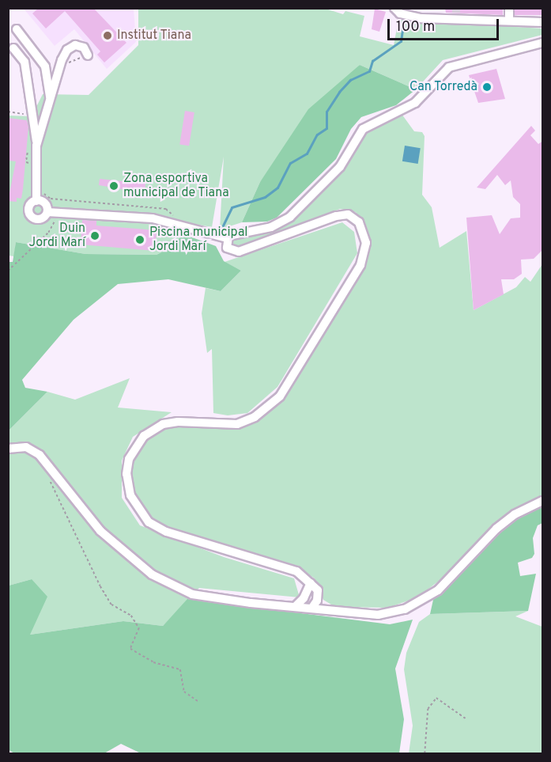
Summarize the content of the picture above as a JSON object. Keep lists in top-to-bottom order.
{
  "places": [
    "Institut Tiana",
    "Can Torredà",
    "Zona esportiva municipal de Tiana",
    "Duin Jordi Marí",
    "Piscina municipal Jordi Marí"
  ],
  "scale_bar": "100 m"
}
